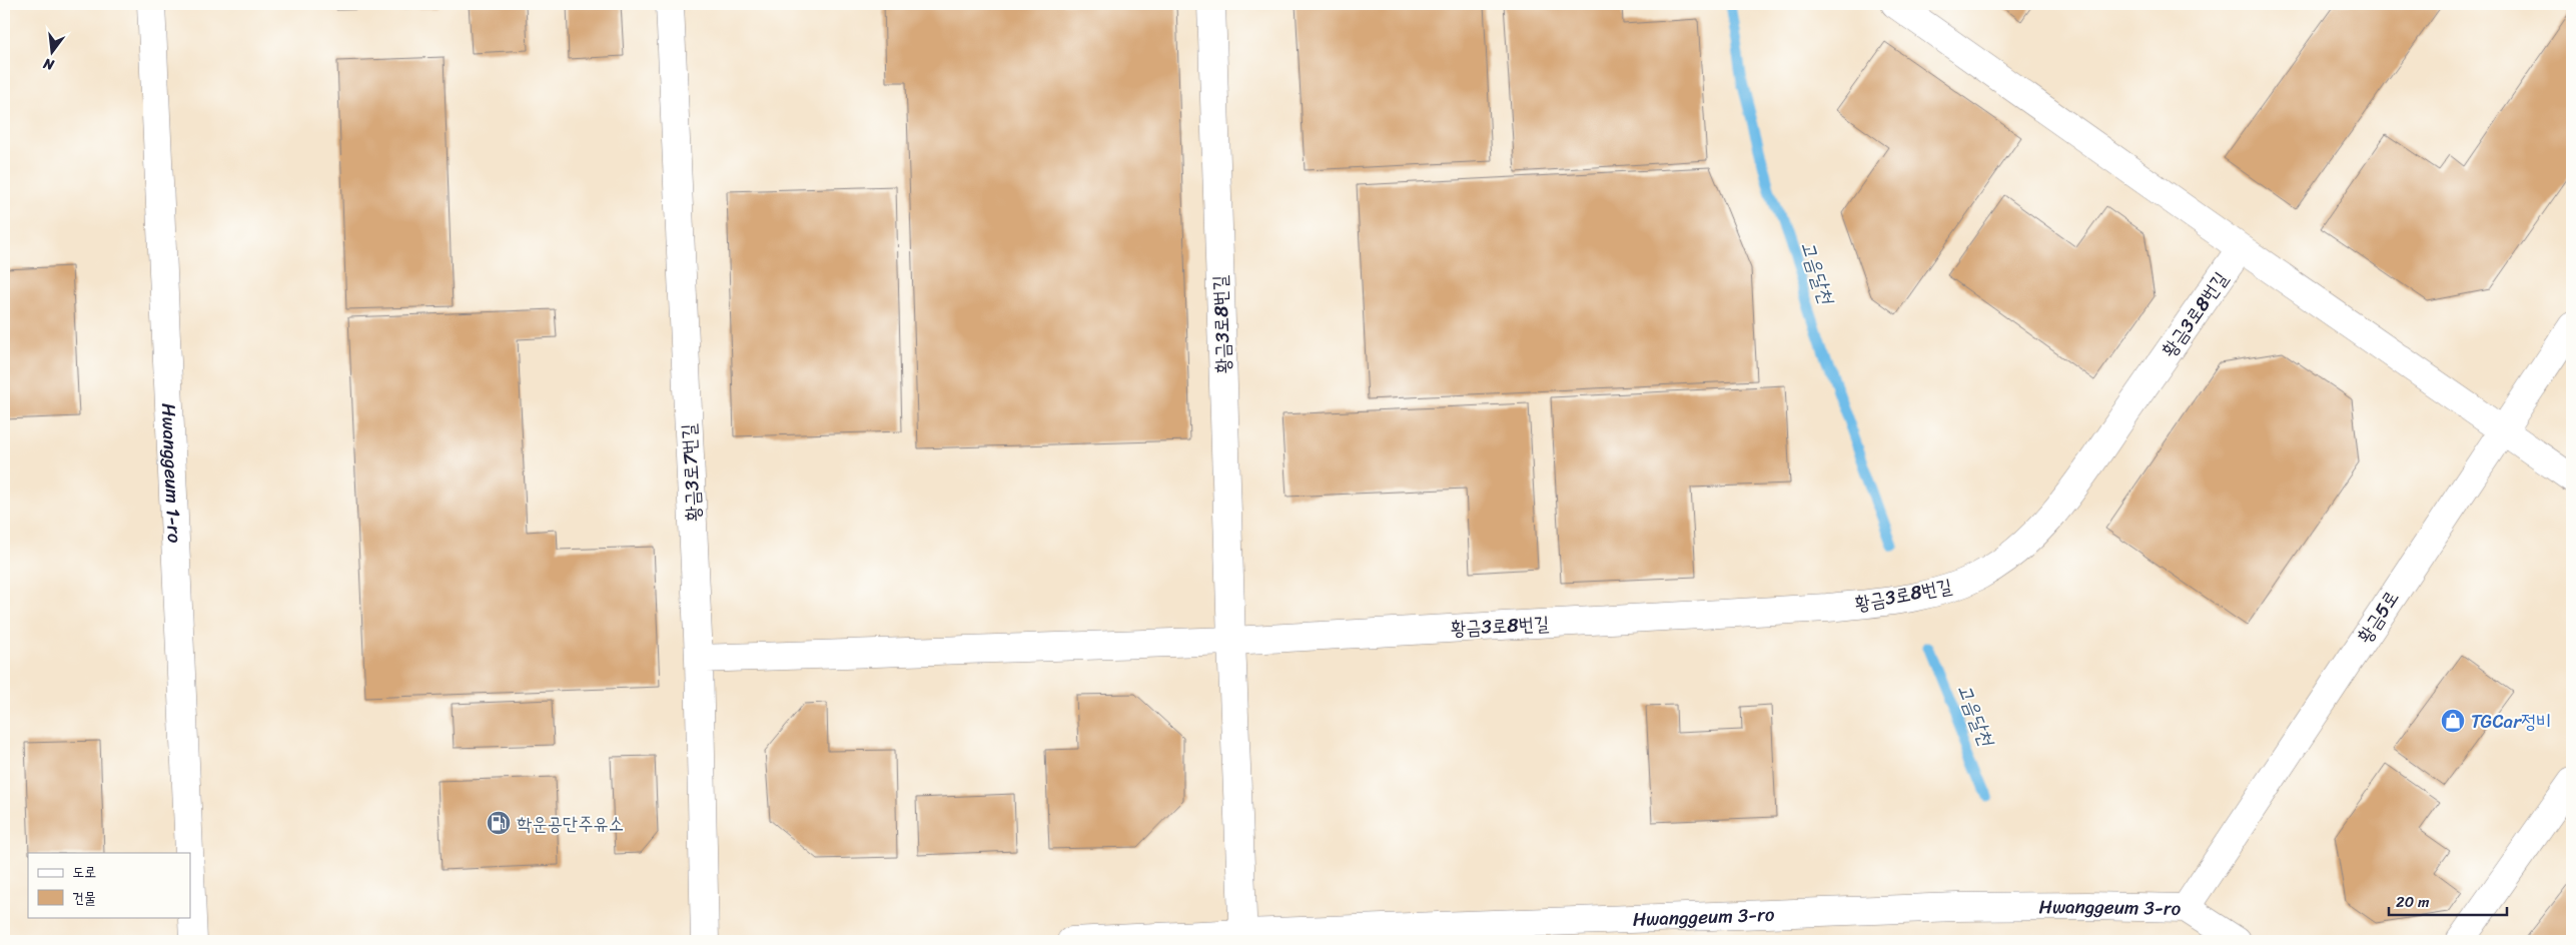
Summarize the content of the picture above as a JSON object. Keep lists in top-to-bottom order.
{
  "streets": {
    "street": [
      "황금3로8번길",
      "Hwanggeum 1-ro",
      "황금3로7번길",
      "황금5로",
      "Hwanggeum 3-ro"
    ]
  },
  "crossings": [
    ["황금5로", "Hwanggeum 3-ro"]
  ],
  "water": ["고음달천"],
  "places": {
    "shop": ["TGCar정비"],
    "fuel station": ["학운공단주유소"]
  },
  "legend": ["도로", "건물"],
  "scale_bar": "20 m",
  "north": "bottom"
}
